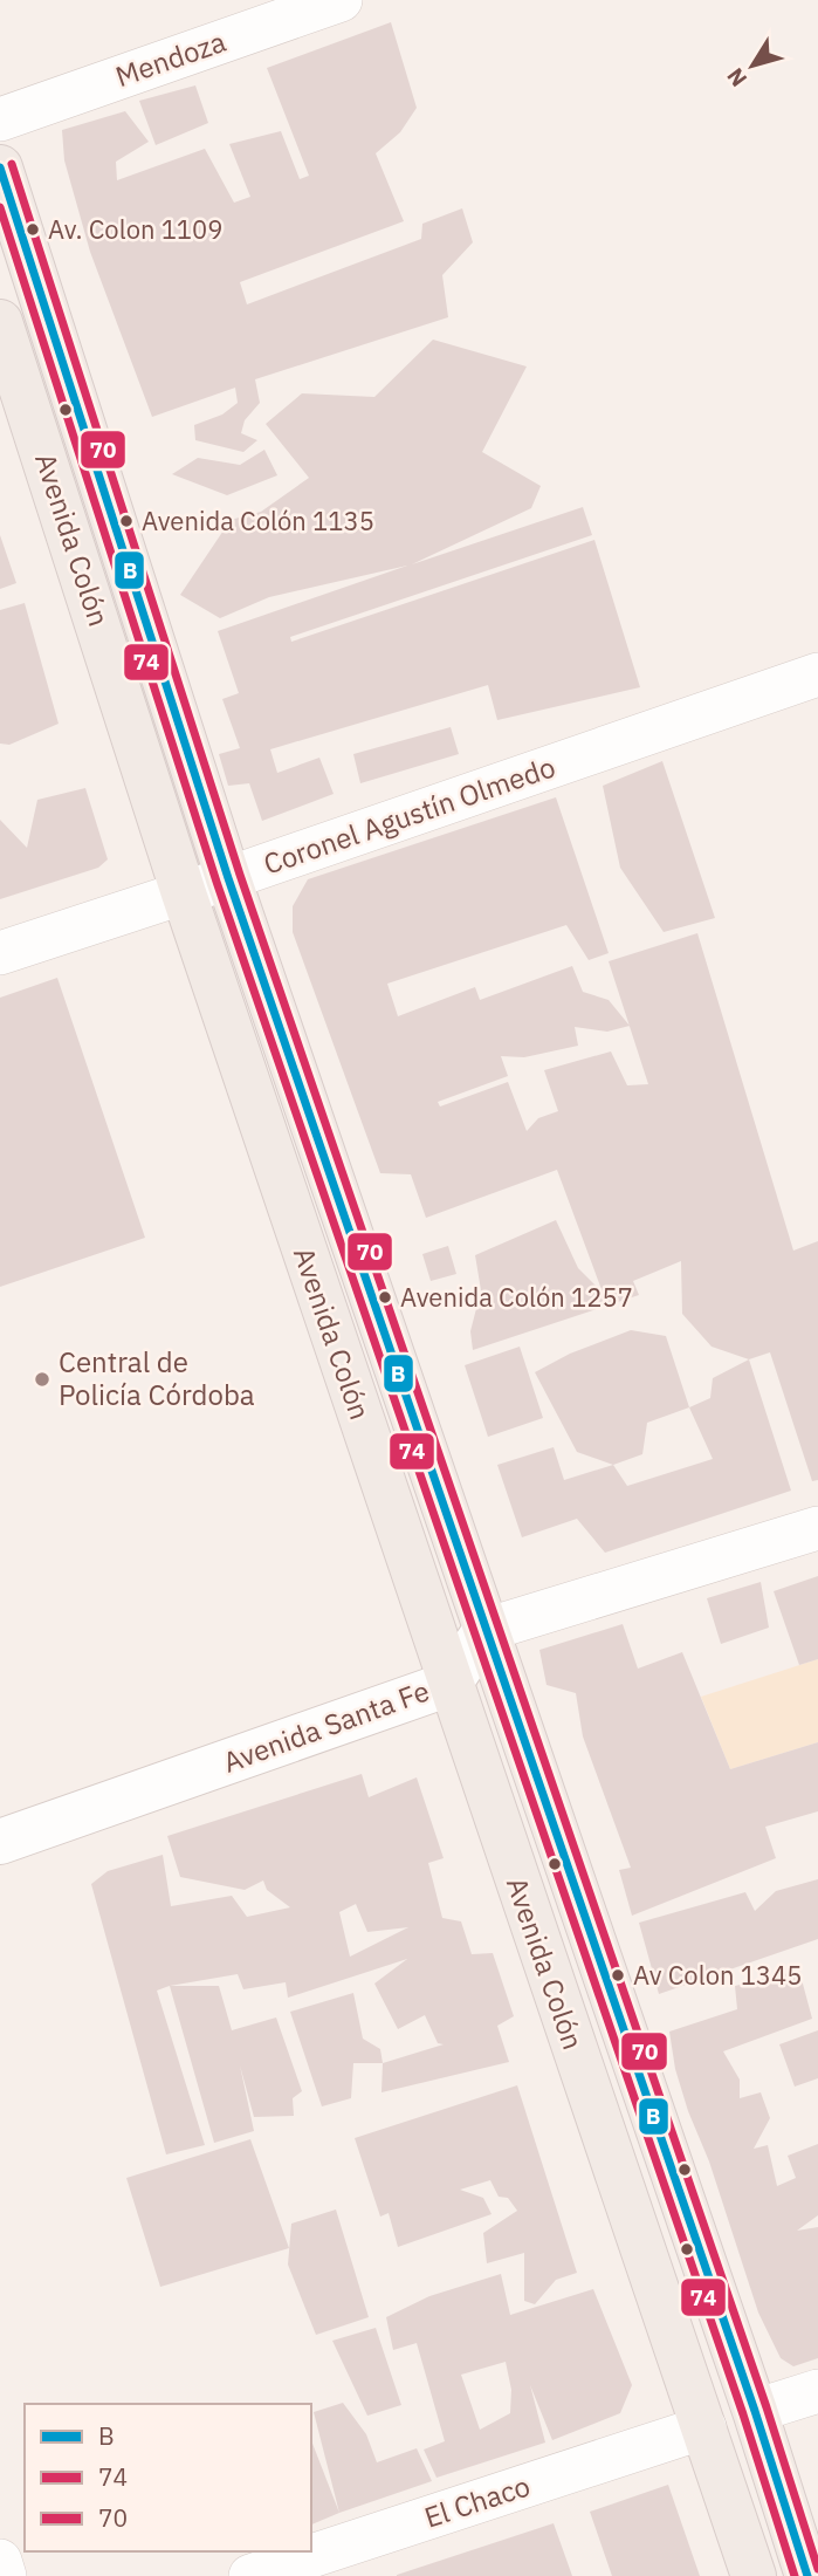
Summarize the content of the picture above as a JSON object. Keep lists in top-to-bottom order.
{
  "streets": {
    "main road": ["Avenida Colón", "Avenida Santa Fe"],
    "street": ["Mendoza", "Coronel Agustín Olmedo", "El Chaco"]
  },
  "crossings": [
    ["Avenida Colón", "Coronel Agustín Olmedo"],
    ["Avenida Colón", "Avenida Santa Fe"],
    ["Avenida Colón", "El Chaco"]
  ],
  "places": [
    "Av. Colon 1109",
    "Avenida Colón 1135",
    "Avenida Colón 1257",
    "Central de Policía Córdoba",
    "Av Colon 1345"
  ],
  "lines": ["transit line 70", "transit line B", "transit line 74"],
  "legend": ["B", "74", "70"],
  "north": "bottom left"
}
